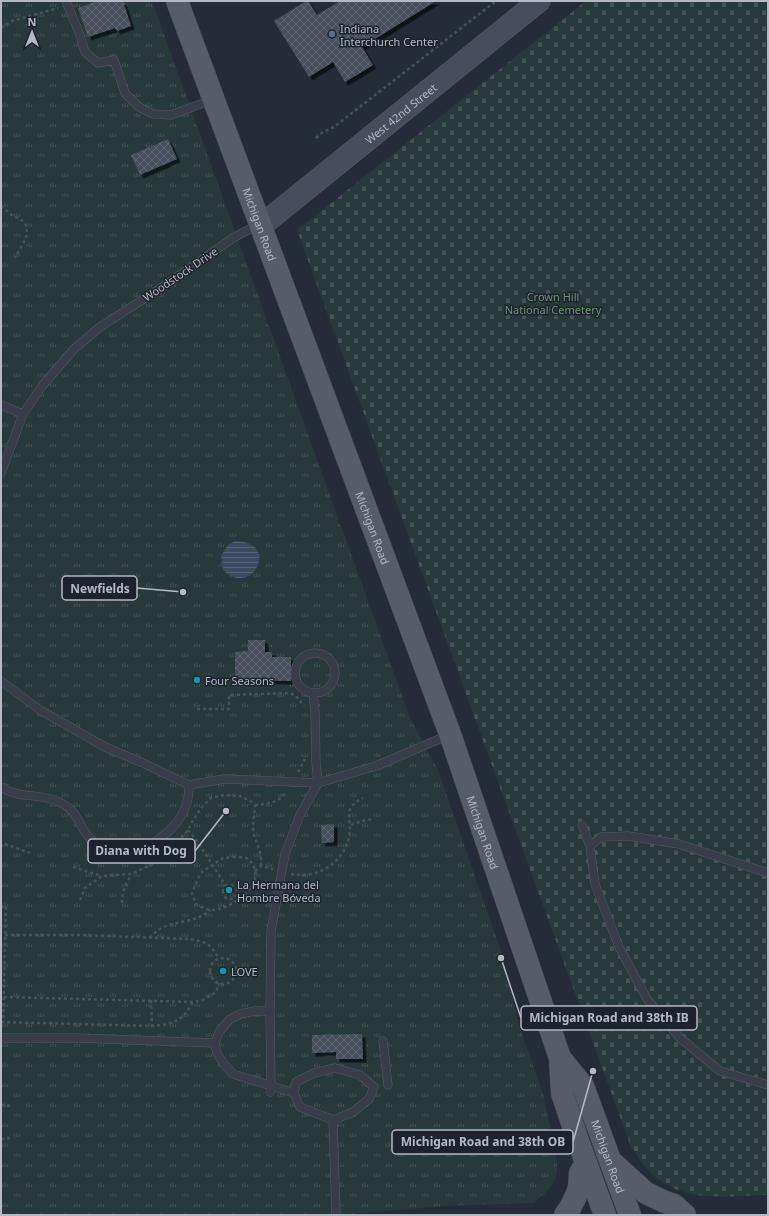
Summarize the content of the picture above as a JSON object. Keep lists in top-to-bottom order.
{
  "streets": {
    "main road": ["Michigan Road"],
    "street": ["West 42nd Street"],
    "lane": ["Woodstock Drive"]
  },
  "crossings": [
    ["West 42nd Street", "Michigan Road"],
    ["West 42nd Street", "Woodstock Drive"],
    ["Michigan Road", "Woodstock Drive"]
  ],
  "parks": ["Crown Hill National Cemetery"],
  "places": [
    "Indiana Interchurch Center",
    "Newfields",
    "Four Seasons",
    "Diana with Dog",
    "La Hermana del Hombre Bóveda",
    "Michigan Road and 38th IB",
    "LOVE",
    "Michigan Road and 38th OB"
  ],
  "north": "top"
}
